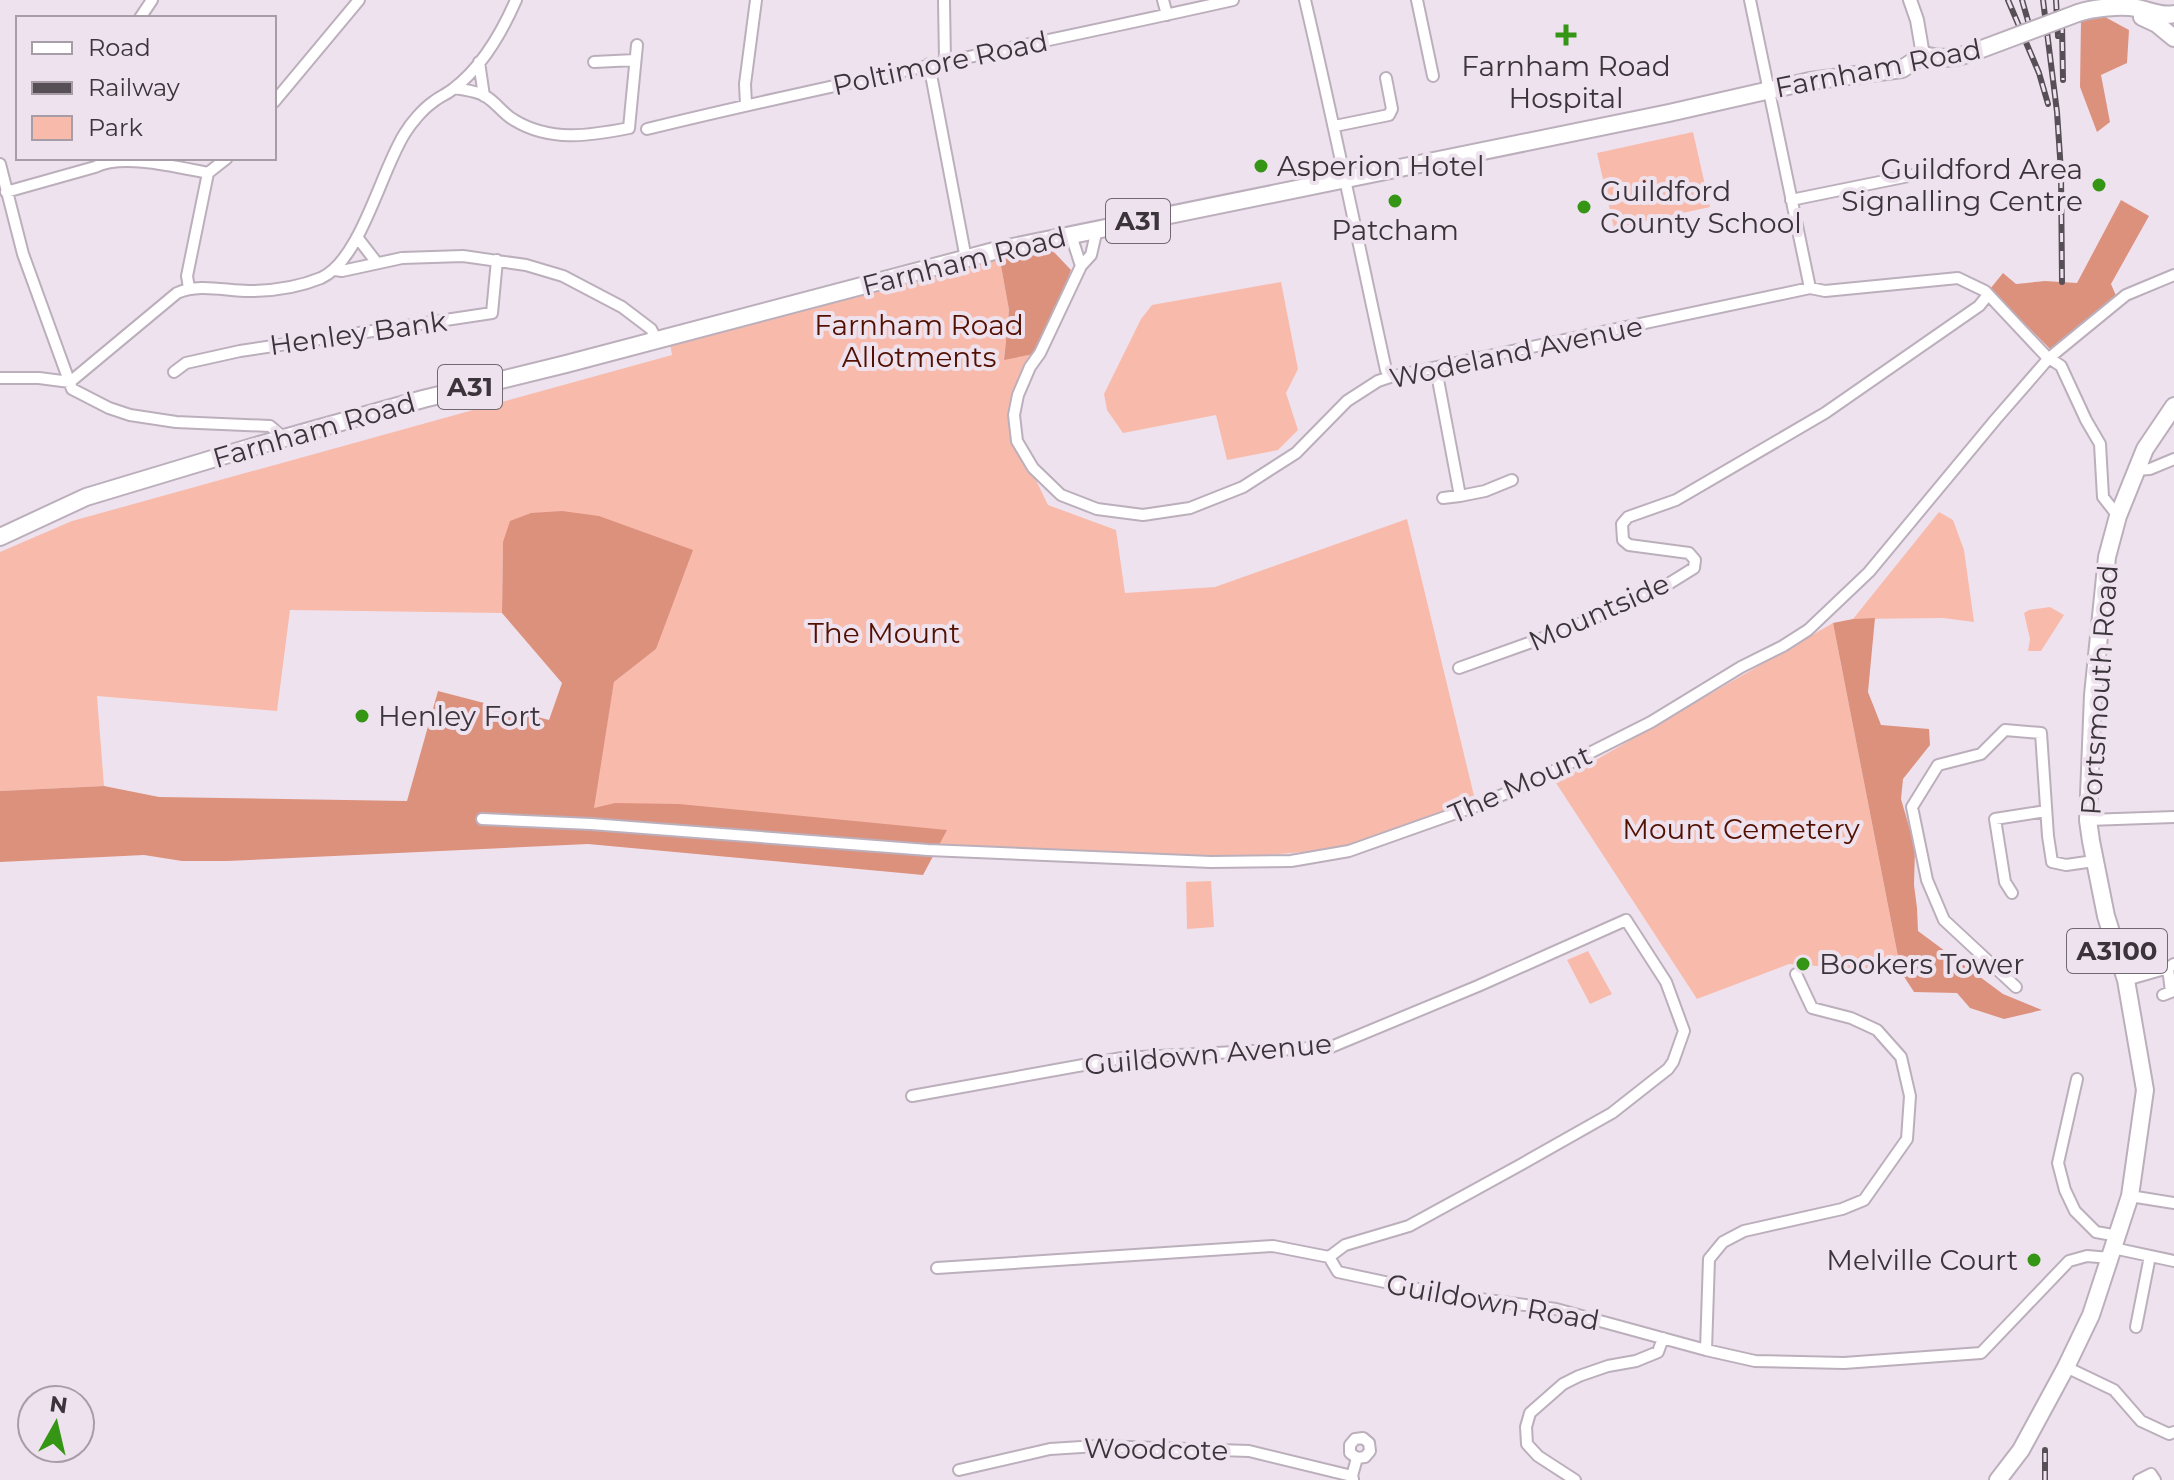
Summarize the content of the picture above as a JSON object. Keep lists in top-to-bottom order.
{
  "streets": {
    "main road": [
      "Farnham Road",
      "A31",
      "Portsmouth Road",
      "A3100"
    ],
    "street": [
      "Poltimore Road",
      "Henley Bank",
      "Wodeland Avenue",
      "Mountside",
      "The Mount",
      "Guildown Avenue",
      "Guildown Road",
      "Woodcote"
    ]
  },
  "crossings": [
    ["Farnham Road", "A31"],
    ["Farnham Road", "Wodeland Avenue"],
    ["Wodeland Avenue", "Mountside"],
    ["Wodeland Avenue", "Portsmouth Road"],
    ["Wodeland Avenue", "The Mount"],
    ["Portsmouth Road", "Guildown Road"],
    ["Guildown Avenue", "Guildown Road"]
  ],
  "parks": ["Farnham Road Allotments", "The Mount", "Mount Cemetery"],
  "places": {
    "health": ["Farnham Road Hospital"],
    "other": [
      "Asperion Hotel",
      "Guildford Area Signalling Centre",
      "Patcham",
      "Guildford County School",
      "Henley Fort",
      "Bookers Tower",
      "Melville Court"
    ]
  },
  "legend": ["Road", "Railway", "Park"],
  "north": "top"
}
